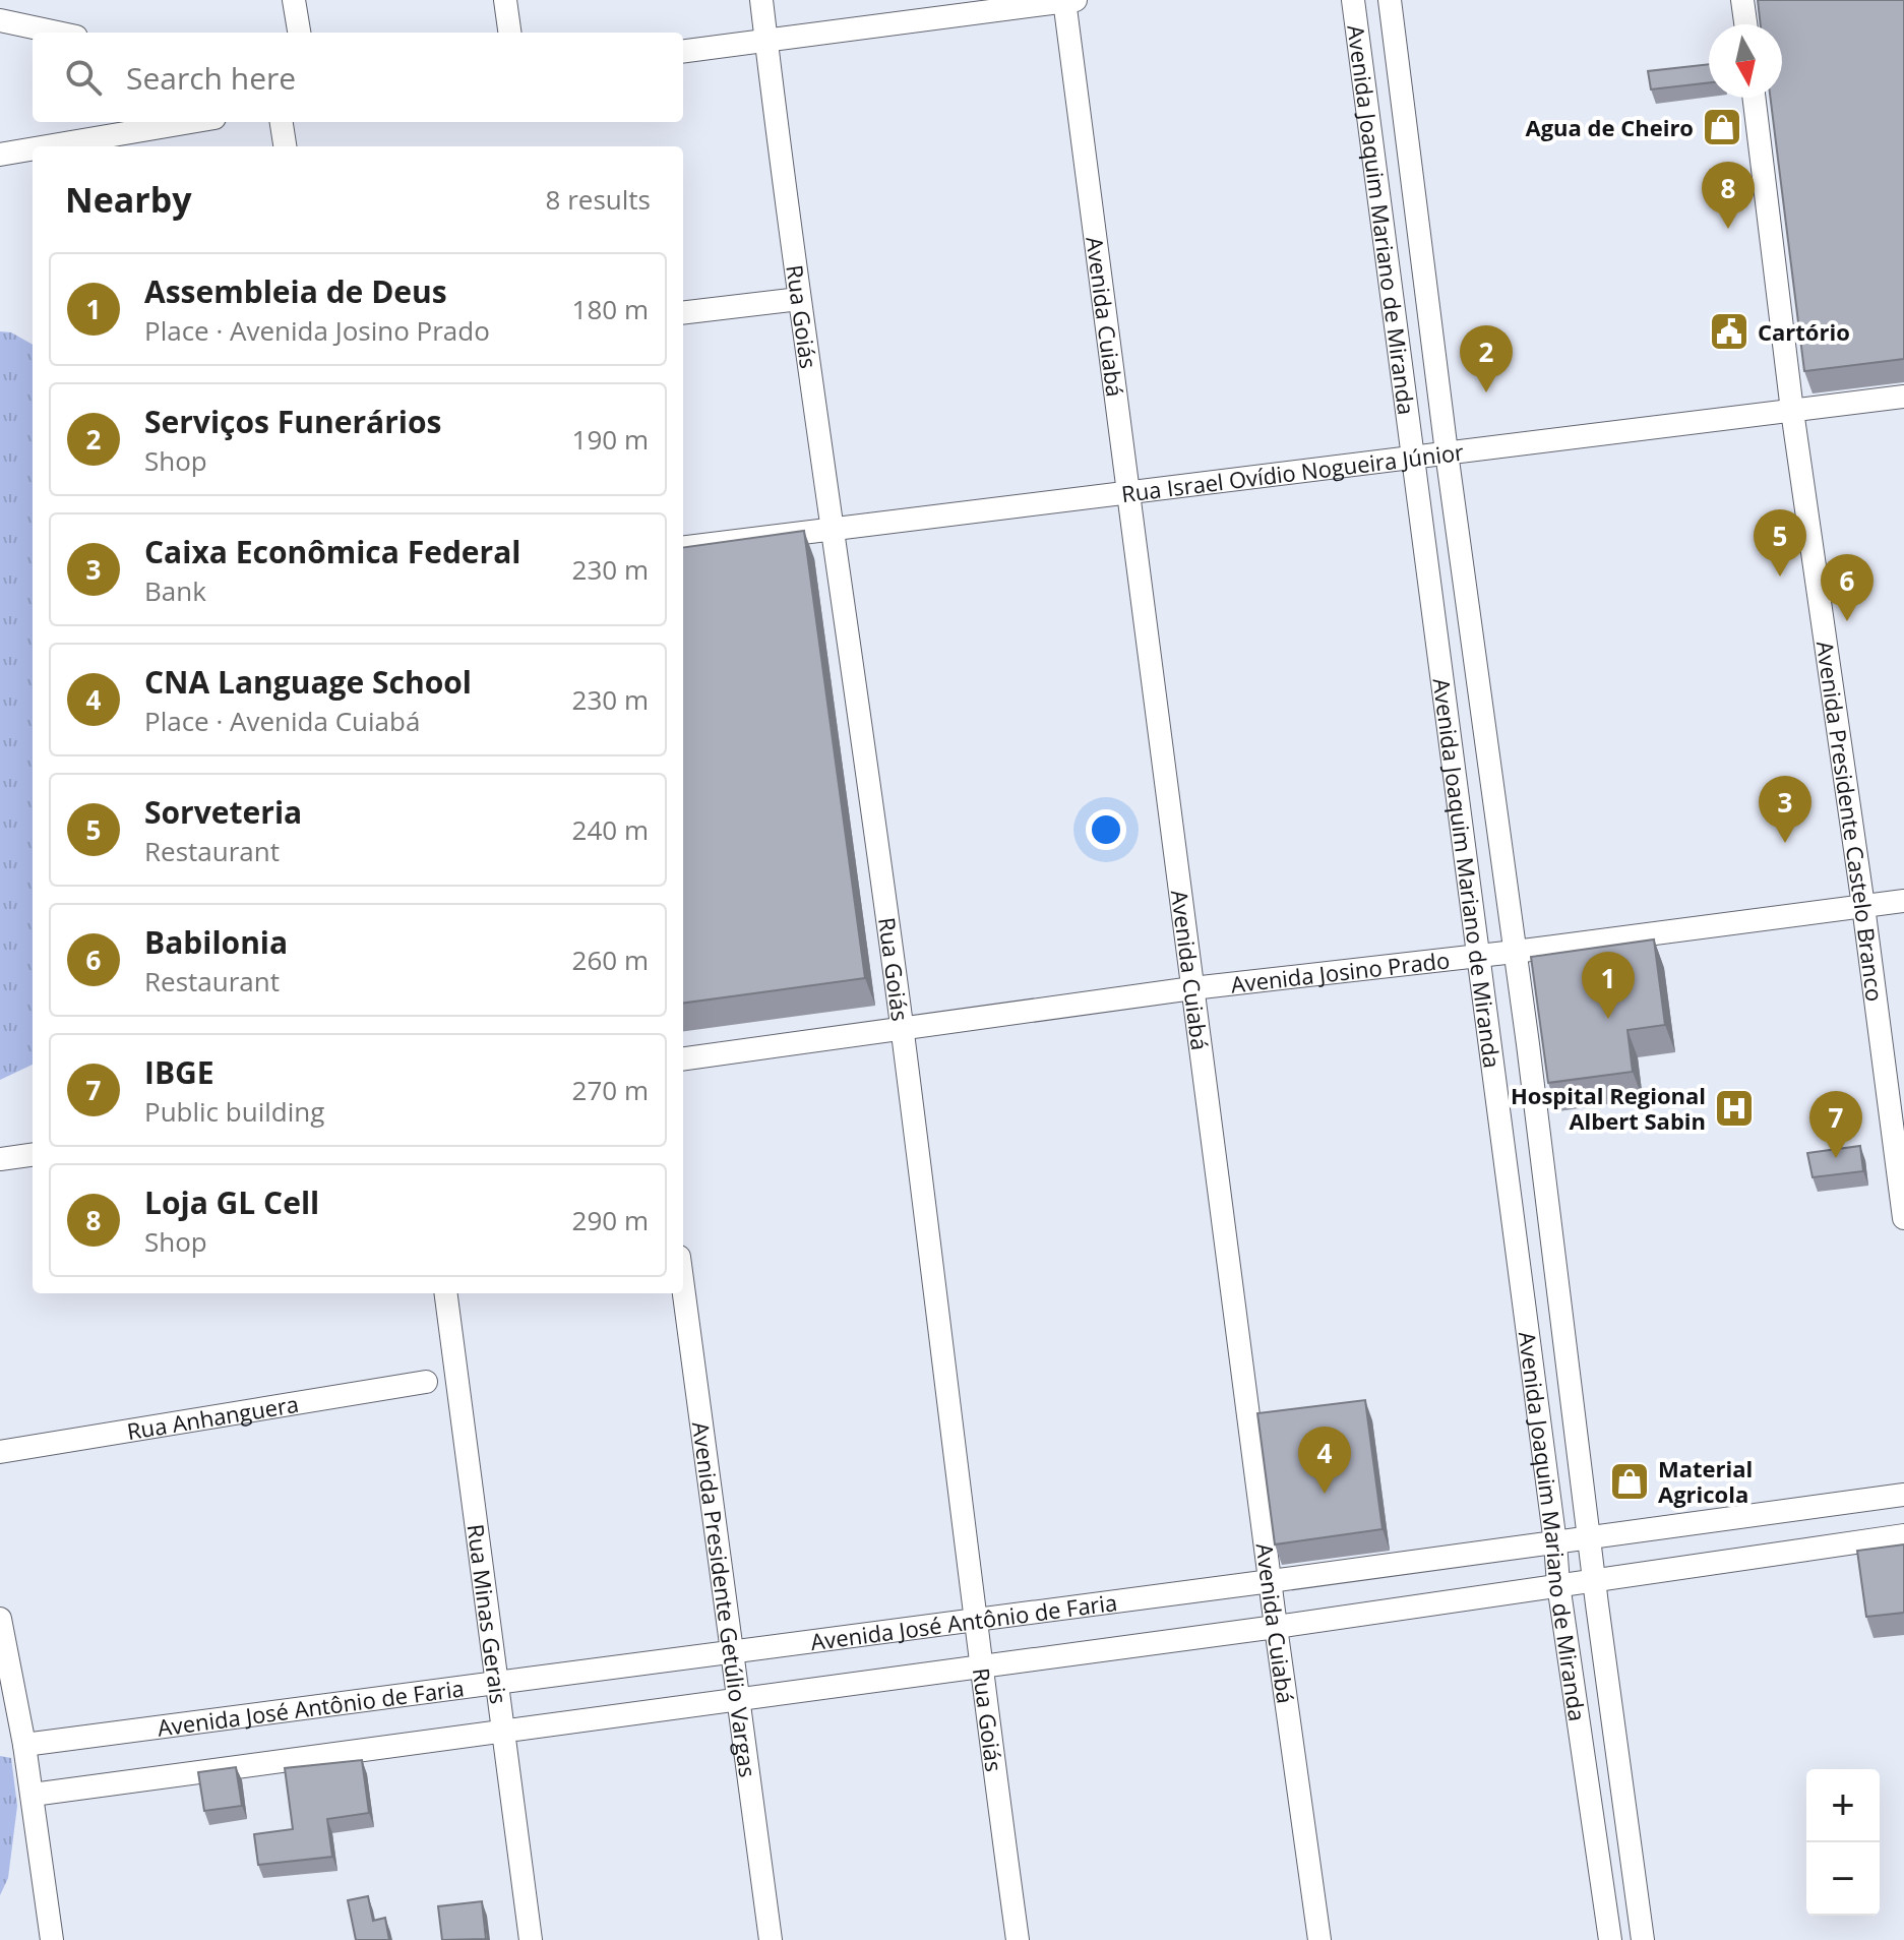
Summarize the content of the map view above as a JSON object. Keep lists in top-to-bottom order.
{
  "streets": {
    "street": [
      "Avenida Joaquim Mariano de Miranda",
      "Rua Goiás",
      "Avenida Cuiabá",
      "Rua Israel Ovídio Nogueira Júnior",
      "Avenida Presidente Castelo Branco",
      "Avenida Josino Prado",
      "Rua Anhanguera",
      "Avenida Presidente Getúlio Vargas",
      "Rua Minas Gerais",
      "Avenida José Antônio de Faria"
    ]
  },
  "crossings": [
    ["Avenida Joaquim Mariano de Miranda", "Rua Israel Ovídio Nogueira Júnior"],
    ["Avenida Joaquim Mariano de Miranda", "Avenida Josino Prado"],
    ["Avenida Joaquim Mariano de Miranda", "Avenida José Antônio de Faria"],
    ["Rua Goiás", "Rua Israel Ovídio Nogueira Júnior"],
    ["Rua Goiás", "Avenida Josino Prado"],
    ["Rua Goiás", "Avenida José Antônio de Faria"],
    ["Avenida Cuiabá", "Rua Israel Ovídio Nogueira Júnior"],
    ["Avenida Cuiabá", "Avenida Josino Prado"],
    ["Avenida Cuiabá", "Avenida José Antônio de Faria"],
    ["Rua Israel Ovídio Nogueira Júnior", "Avenida Presidente Castelo Branco"],
    ["Avenida Presidente Castelo Branco", "Avenida Josino Prado"],
    ["Avenida Presidente Getúlio Vargas", "Avenida José Antônio de Faria"],
    ["Rua Minas Gerais", "Avenida José Antônio de Faria"]
  ],
  "places": {
    "shop": ["Agua de Cheiro", "Material Agricola"],
    "public building": ["Cartório"],
    "hospital": ["Hospital Regional Albert Sabin"]
  },
  "north": "bottom",
  "page": {
    "search": "Search here",
    "heading": ["Nearby", "8 results"],
    "pins": [
      "8",
      "2",
      "5",
      "6",
      "3",
      "1",
      "7",
      "4"
    ],
    "list": [
      {
        "mark": "1",
        "name": "Assembleia de Deus",
        "note": "Place · Avenida Josino Prado",
        "value": "180 m"
      },
      {
        "mark": "2",
        "name": "Serviços Funerários",
        "note": "Shop",
        "value": "190 m"
      },
      {
        "mark": "3",
        "name": "Caixa Econômica Federal",
        "note": "Bank",
        "value": "230 m"
      },
      {
        "mark": "4",
        "name": "CNA Language School",
        "note": "Place · Avenida Cuiabá",
        "value": "230 m"
      },
      {
        "mark": "5",
        "name": "Sorveteria",
        "note": "Restaurant",
        "value": "240 m"
      },
      {
        "mark": "6",
        "name": "Babilonia",
        "note": "Restaurant",
        "value": "260 m"
      },
      {
        "mark": "7",
        "name": "IBGE",
        "note": "Public building",
        "value": "270 m"
      },
      {
        "mark": "8",
        "name": "Loja GL Cell",
        "note": "Shop",
        "value": "290 m"
      }
    ],
    "map_buttons": ["+", "−"]
  }
}
